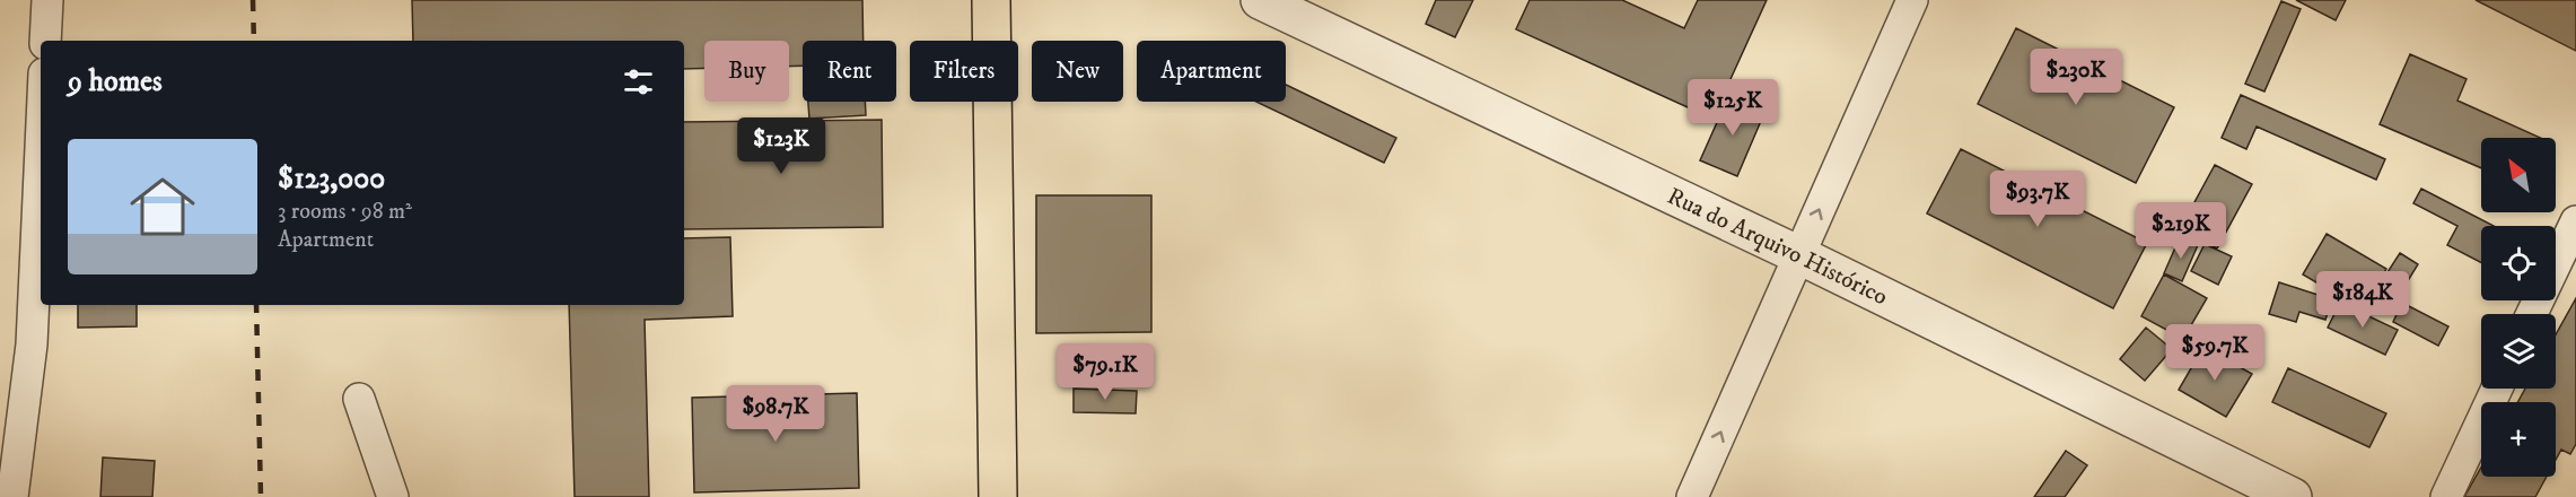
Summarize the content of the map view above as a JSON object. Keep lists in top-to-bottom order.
{
  "streets": {
    "street": ["Rua do Arquivo Histórico"]
  },
  "north": "top left",
  "page": {
    "chip": [
      "Buy",
      "Rent",
      "Filters",
      "New",
      "Apartment"
    ],
    "heading": "9 homes",
    "price": [
      "$230K",
      "$125K",
      "$123K",
      "$93.7K",
      "$219K",
      "$184K",
      "$59.7K",
      "$79.1K",
      "$98.7K"
    ],
    "list": [
      {
        "name": "$123,000",
        "note": "3 rooms · 98 m² · Apartment"
      }
    ],
    "map_buttons": "+"
  }
}
